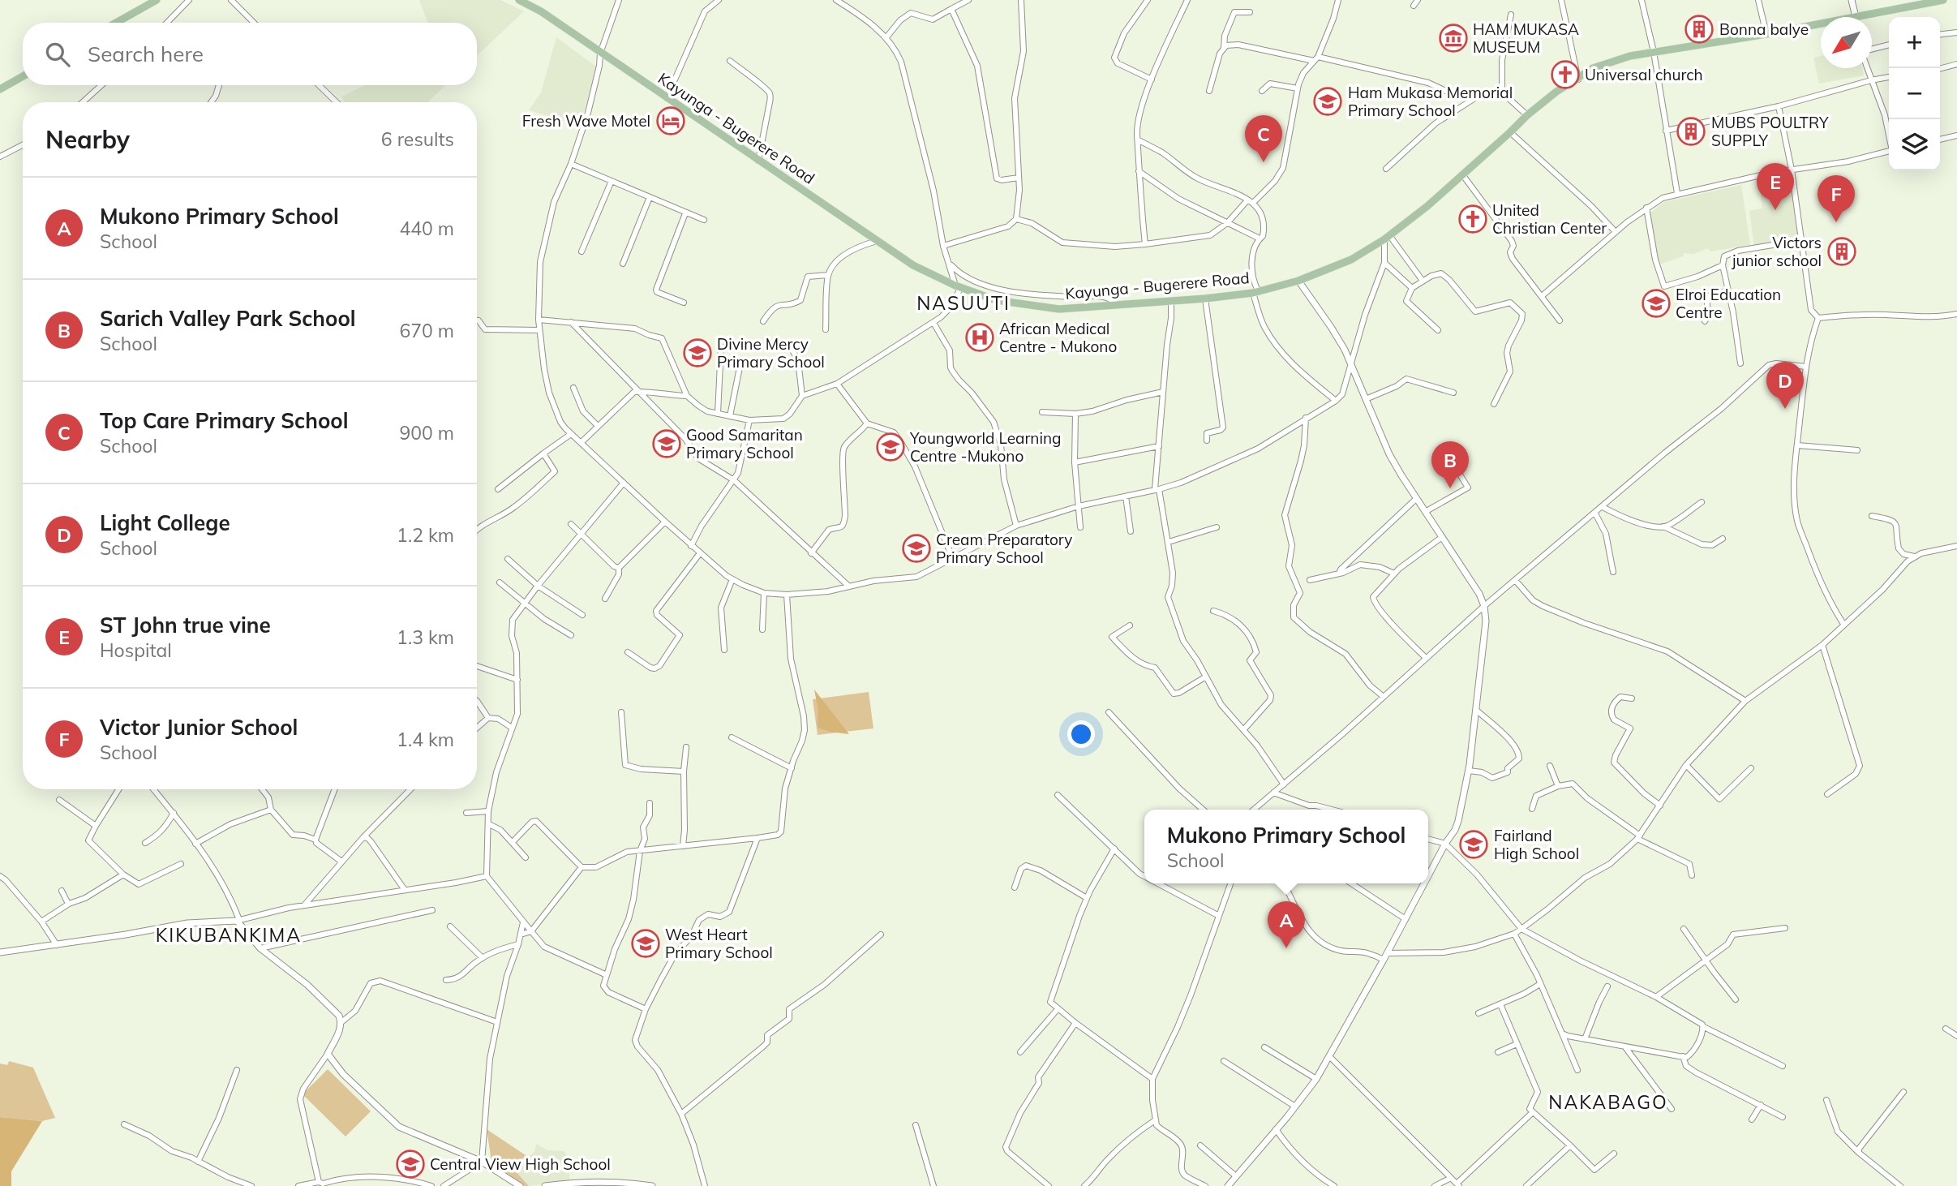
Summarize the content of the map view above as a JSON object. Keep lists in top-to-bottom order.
{
  "streets": {
    "main road": ["Kayunga - Bugerere Road"]
  },
  "districts": ["NASUUTI", "KIKUBANKIMA", "NAKABAGO"],
  "places": {
    "building": ["Bonna balye", "MUBS POULTRY SUPPLY", "Victors junior school"],
    "museum": ["HAM MUKASA MUSEUM"],
    "church": ["Universal church", "United Christian Center"],
    "school or university": [
      "Ham Mukasa Memorial Primary School",
      "Elroi Education Centre",
      "Divine Mercy Primary School",
      "Good Samaritan Primary School",
      "Youngworld Learning Centre -Mukono",
      "Cream Preparatory Primary School",
      "Fairland High School",
      "West Heart Primary School",
      "Central View High School"
    ],
    "hotel": ["Fresh Wave Motel"],
    "hospital": ["African Medical Centre - Mukono"]
  },
  "north": "bottom left",
  "page": {
    "map_buttons": ["+", "−"],
    "search": "Search here",
    "heading": ["Nearby", "6 results"],
    "pins": [
      "C",
      "E",
      "F",
      "D",
      "B",
      "A"
    ],
    "list": [
      {
        "mark": "A",
        "name": "Mukono Primary School",
        "note": "School",
        "value": "440 m"
      },
      {
        "mark": "B",
        "name": "Sarich Valley Park School",
        "note": "School",
        "value": "670 m"
      },
      {
        "mark": "C",
        "name": "Top Care Primary School",
        "note": "School",
        "value": "900 m"
      },
      {
        "mark": "D",
        "name": "Light College",
        "note": "School",
        "value": "1.2 km"
      },
      {
        "mark": "E",
        "name": "ST John true vine",
        "note": "Hospital",
        "value": "1.3 km"
      },
      {
        "mark": "F",
        "name": "Victor Junior School",
        "note": "School",
        "value": "1.4 km"
      }
    ],
    "popup": ["Mukono Primary School", "School"]
  }
}
